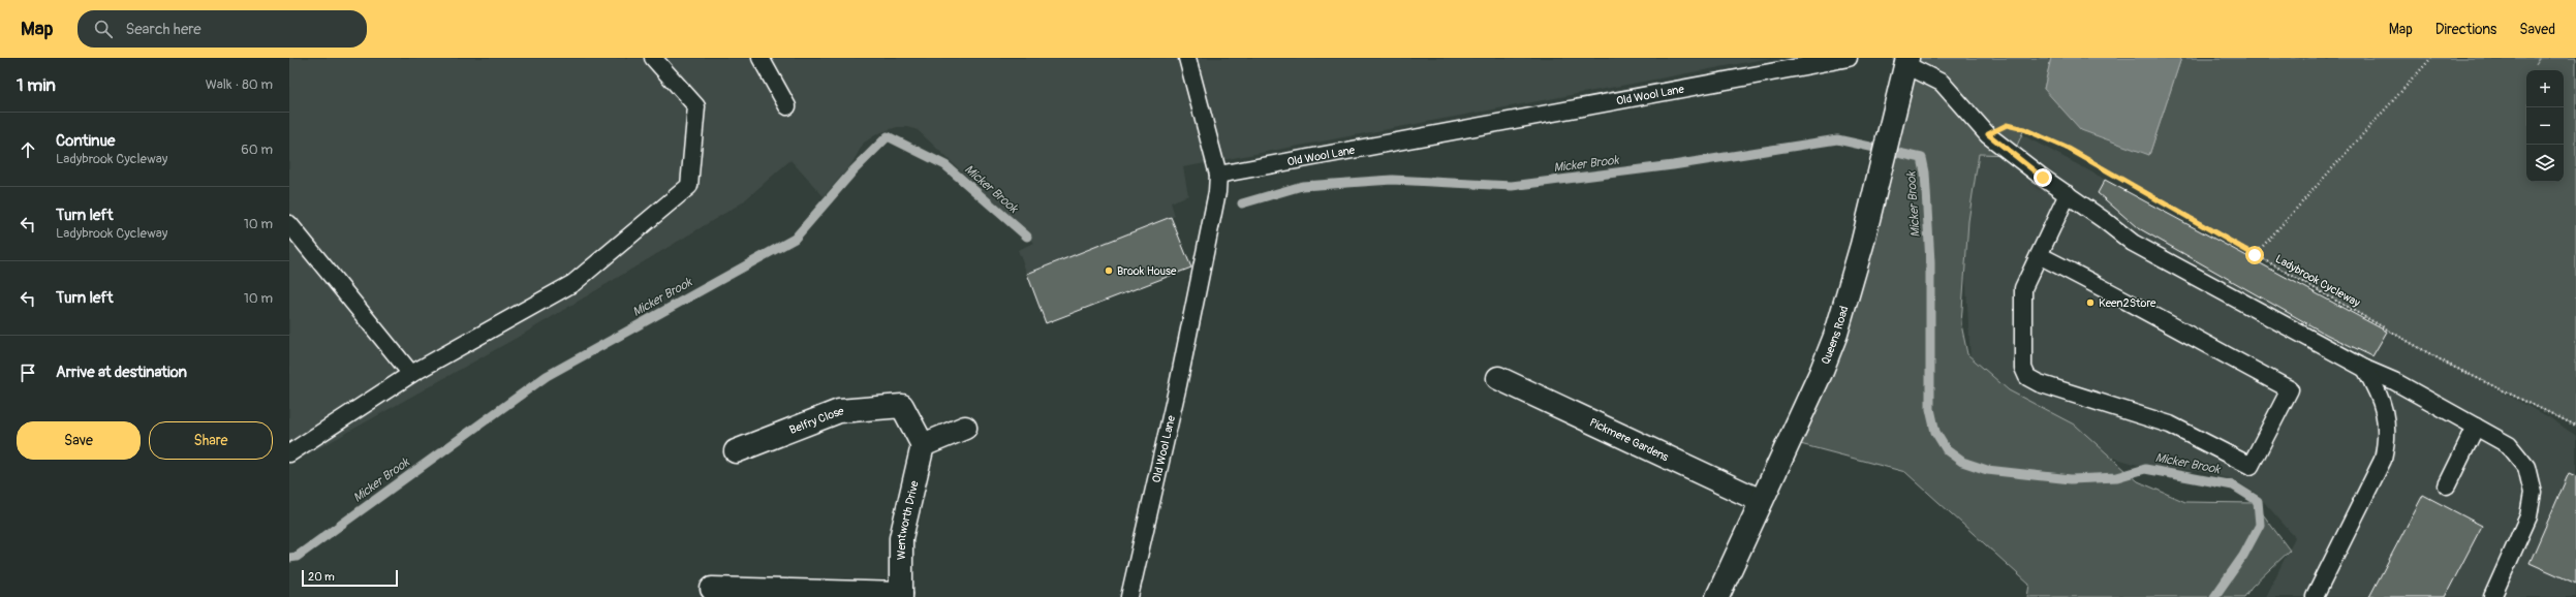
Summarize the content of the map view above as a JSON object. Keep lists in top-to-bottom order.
{
  "streets": {
    "street": [
      "Queens Road",
      "Belfry Close",
      "Pickmere Gardens",
      "Wentworth Drive"
    ],
    "lane": ["Old Wool Lane"],
    "path": ["Ladybrook Cycleway"]
  },
  "crossings": [
    ["Queens Road", "Pickmere Gardens"],
    ["Belfry Close", "Wentworth Drive"]
  ],
  "water": ["Micker Brook"],
  "places": ["Brook House", "Keen2Store"],
  "scale_bar": "20 m",
  "page": {
    "header": "Map",
    "search": "Search here",
    "nav": ["Map", "Directions", "Saved"],
    "heading": ["1 min", "Walk · 80 m"],
    "map_buttons": ["+", "−"],
    "list": [
      ["Continue", "Ladybrook Cycleway", "60 m"],
      ["Turn left", "Ladybrook Cycleway", "10 m"],
      ["Turn left", "10 m"],
      "Arrive at destination"
    ],
    "buttons": ["Save", "Share"],
    "scale": "20 m"
  }
}
